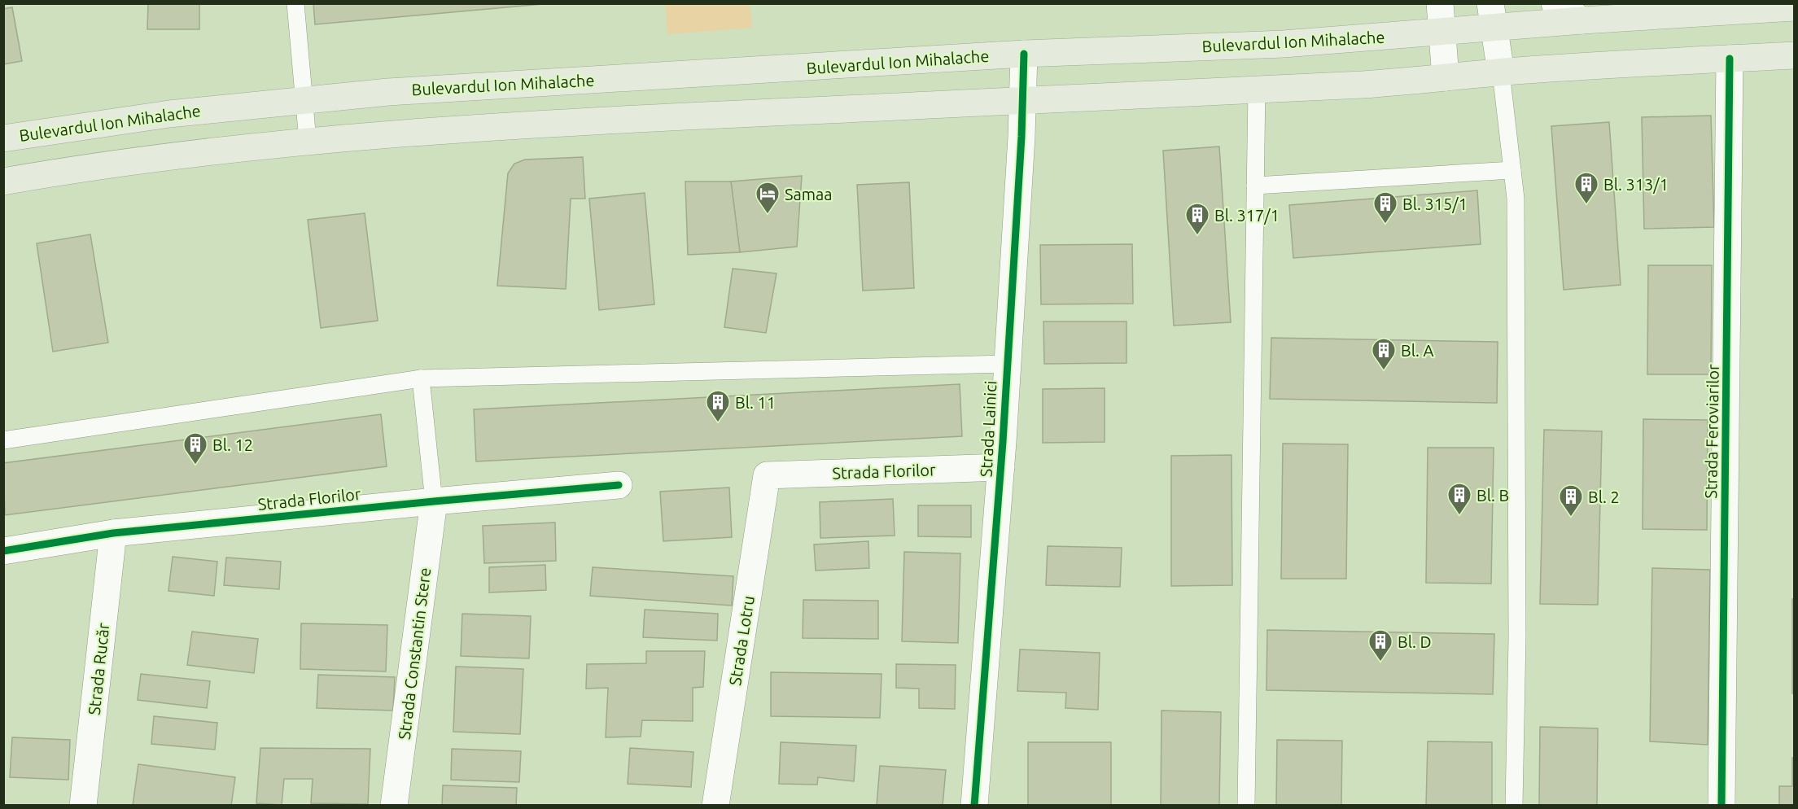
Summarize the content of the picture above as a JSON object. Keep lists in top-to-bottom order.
{
  "streets": {
    "main road": ["Bulevardul Ion Mihalache"],
    "street": [
      "Strada Lainici",
      "Strada Feroviarilor",
      "Strada Florilor",
      "Strada Lotru",
      "Strada Constantin Stere",
      "Strada Rucăr"
    ]
  },
  "crossings": [
    ["Bulevardul Ion Mihalache", "Strada Lainici"],
    ["Strada Lainici", "Strada Florilor"],
    ["Strada Florilor", "Strada Lotru"],
    ["Strada Florilor", "Strada Constantin Stere"],
    ["Strada Florilor", "Strada Rucăr"]
  ],
  "places": {
    "building": [
      "Bl. 313/1",
      "Bl. 315/1",
      "Bl. 317/1",
      "Bl. A",
      "Bl. 11",
      "Bl. 12",
      "Bl. B",
      "Bl. 2",
      "Bl. D"
    ],
    "hotel": ["Samaa"]
  }
}
